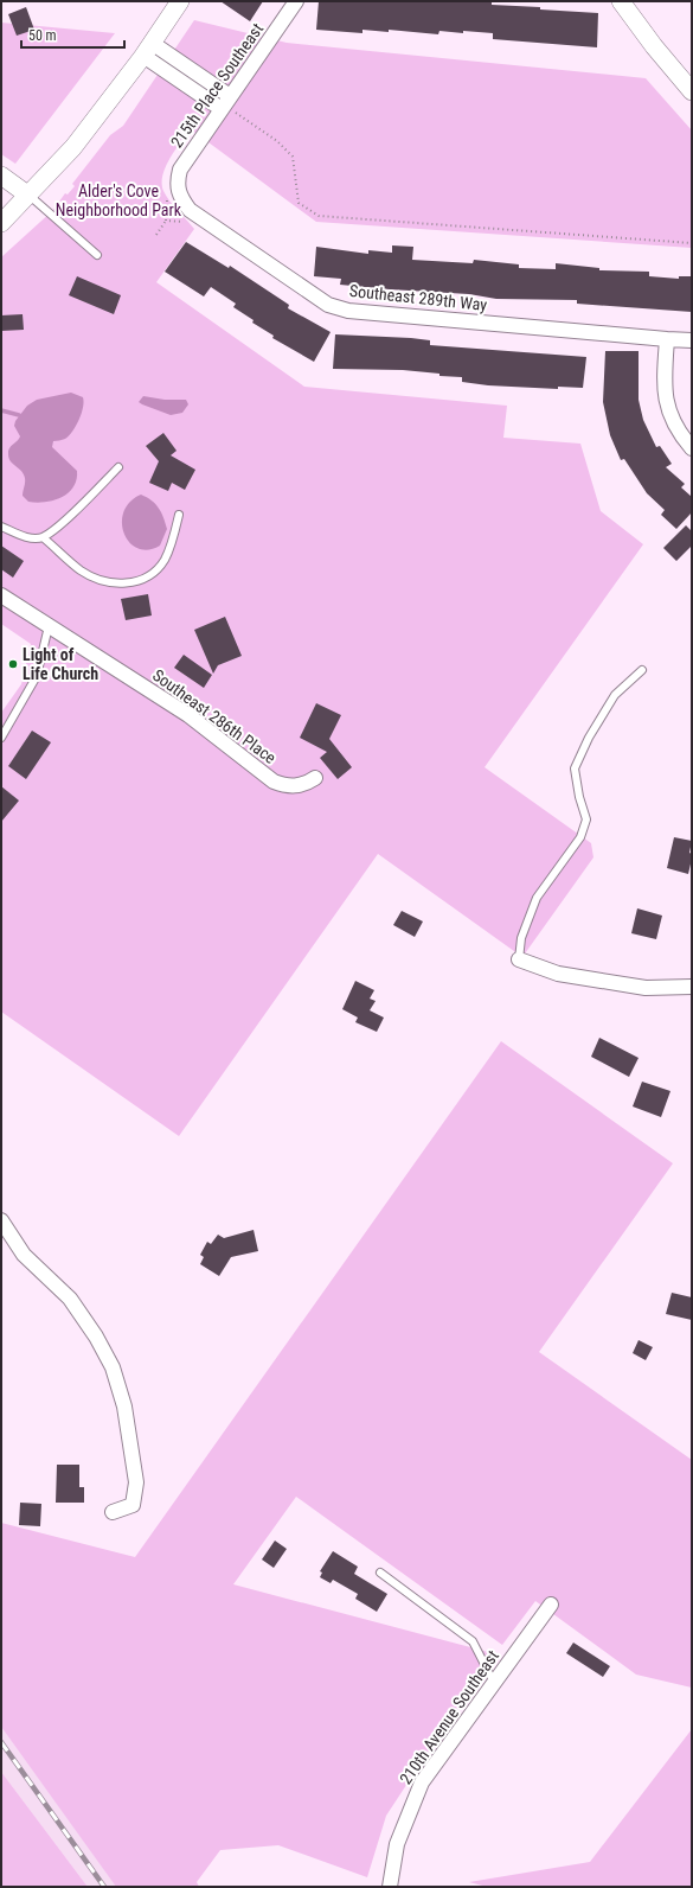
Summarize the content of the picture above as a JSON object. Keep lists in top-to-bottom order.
{
  "streets": {
    "street": [
      "215th Place Southeast",
      "Southeast 289th Way",
      "Southeast 286th Place",
      "210th Avenue Southeast"
    ]
  },
  "crossings": [
    ["215th Place Southeast", "Southeast 289th Way"]
  ],
  "parks": ["Alder's Cove Neighborhood Park"],
  "places": ["Light of Life Church"],
  "scale_bar": "50 m"
}
